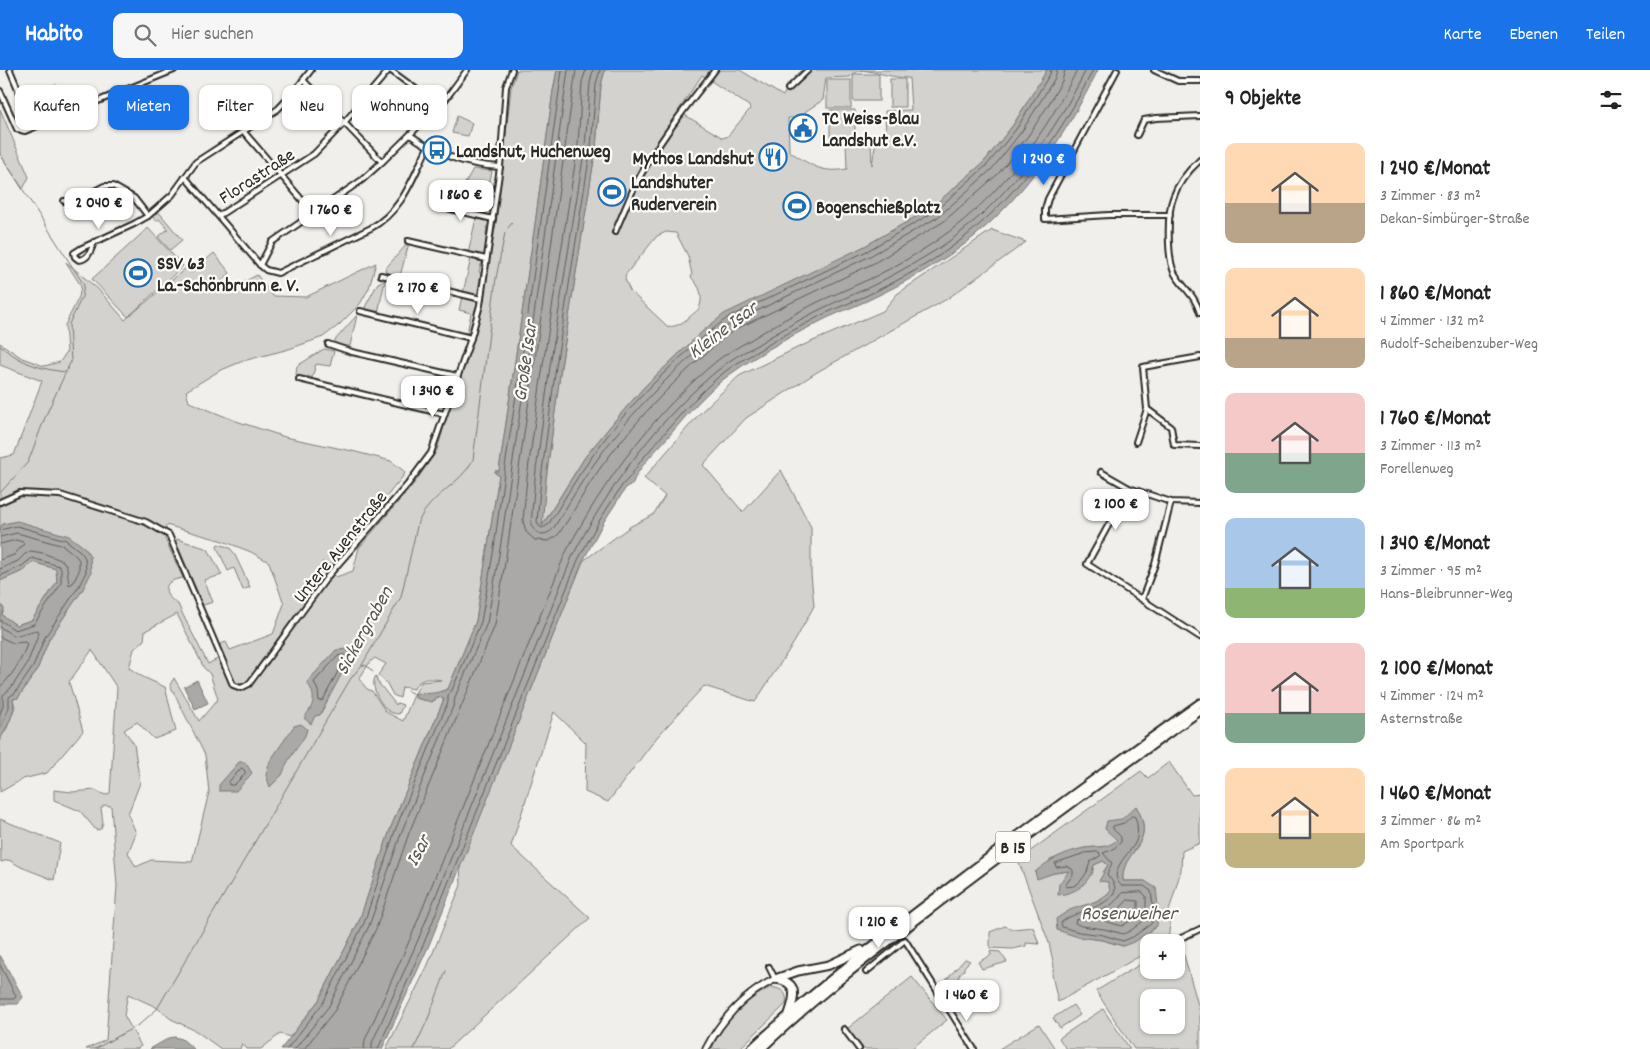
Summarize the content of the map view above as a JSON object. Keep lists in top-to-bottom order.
{
  "streets": {
    "highway": ["B 15"],
    "street": ["Florastraße", "Untere Auenstraße"]
  },
  "water": [
    "Kleine Isar",
    "Große Isar",
    "Sickergraben",
    "Isar",
    "Rosenweiher"
  ],
  "places": {
    "public building": ["TC Weiss-Blau Landshut e.V."],
    "bus stop": ["Landshut, Huchenweg"],
    "restaurant": ["Mythos Landshut"],
    "sports": ["Landshuter Ruderverein", "Bogenschießplatz", "SSV 63 La.-Schönbrunn e. V."]
  },
  "page": {
    "header": "Habito",
    "search": "Hier suchen",
    "nav": ["Karte", "Ebenen", "Teilen"],
    "heading": "9 Objekte",
    "chip": [
      "Kaufen",
      "Mieten",
      "Filter",
      "Neu",
      "Wohnung"
    ],
    "list": [
      {
        "name": "1 240 €/Monat",
        "note": "3 Zimmer · 83 m² · Dekan-Simbürger-Straße"
      },
      {
        "name": "1 860 €/Monat",
        "note": "4 Zimmer · 132 m² · Rudolf-Scheibenzuber-Weg"
      },
      {
        "name": "1 760 €/Monat",
        "note": "3 Zimmer · 113 m² · Forellenweg"
      },
      {
        "name": "1 340 €/Monat",
        "note": "3 Zimmer · 95 m² · Hans-Bleibrunner-Weg"
      },
      {
        "name": "2 100 €/Monat",
        "note": "4 Zimmer · 124 m² · Asternstraße"
      },
      {
        "name": "1 460 €/Monat",
        "note": "3 Zimmer · 86 m² · Am Sportpark"
      }
    ],
    "price": [
      "1 240 €",
      "1 860 €",
      "2 040 €",
      "1 760 €",
      "2 170 €",
      "1 340 €",
      "2 100 €",
      "1 210 €",
      "1 460 €"
    ],
    "map_buttons": ["+", "−"]
  }
}
